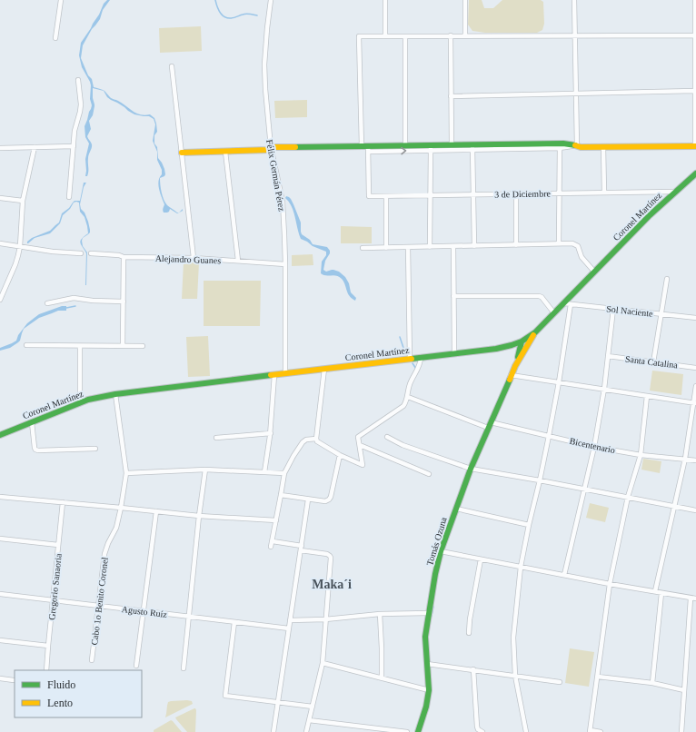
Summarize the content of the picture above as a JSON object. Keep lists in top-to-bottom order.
{
  "streets": {
    "street": [
      "Félix Germán Pérez",
      "3 de Diciembre",
      "Coronel Martínez",
      "Alejandro Guanes",
      "Sol Naciente",
      "Santa Catalina",
      "Bicentenario",
      "Tomás Ozuna",
      "Gregorio Sanaoria",
      "Cabo 1o Benito Coronel",
      "Agusto Ruíz"
    ]
  },
  "crossings": [
    ["Félix Germán Pérez", "Coronel Martínez"],
    ["Félix Germán Pérez", "Alejandro Guanes"],
    ["3 de Diciembre", "Coronel Martínez"],
    ["Coronel Martínez", "Sol Naciente"],
    ["Coronel Martínez", "Tomás Ozuna"],
    ["Coronel Martínez", "Cabo 1o Benito Coronel"],
    ["Bicentenario", "Tomás Ozuna"],
    ["Gregorio Sanaoria", "Agusto Ruíz"],
    ["Cabo 1o Benito Coronel", "Agusto Ruíz"]
  ],
  "districts": ["Maka´i"],
  "legend": ["Fluido", "Lento"]
}
